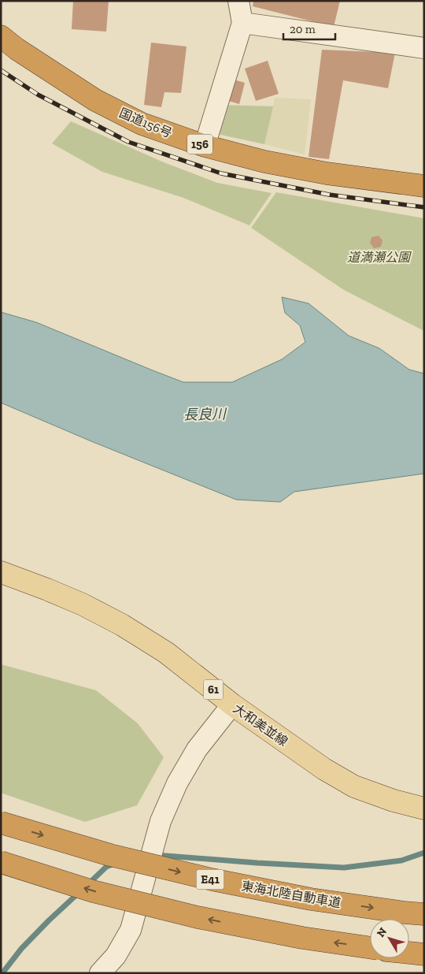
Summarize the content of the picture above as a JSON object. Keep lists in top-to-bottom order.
{
  "streets": {
    "highway": [
      "国道156号",
      "156",
      "E41",
      "東海北陸自動車道"
    ],
    "main road": ["61", "大和美並線"]
  },
  "water": ["長良川"],
  "parks": ["道満瀬公園"],
  "scale_bar": "20 m",
  "north": "top left"
}
